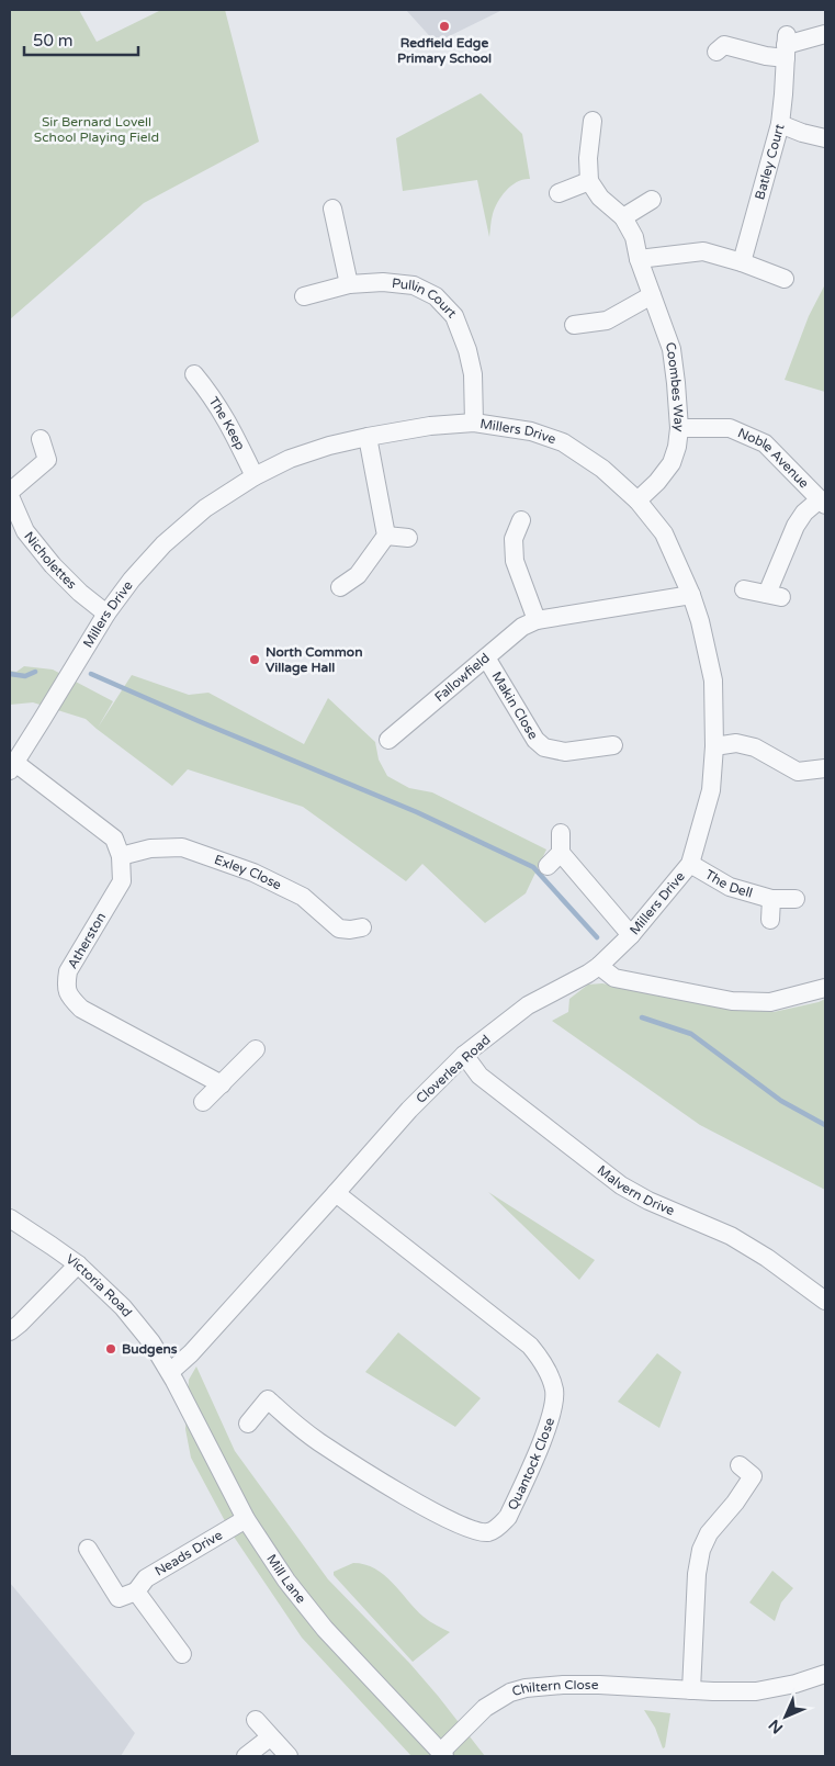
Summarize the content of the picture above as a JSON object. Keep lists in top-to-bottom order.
{
  "streets": {
    "street": [
      "Batley Court",
      "Pullin Court",
      "Coombes Way",
      "The Keep",
      "Millers Drive",
      "Noble Avenue",
      "Nicholettes",
      "Fallowfield",
      "Makin Close",
      "Exley Close",
      "The Dell",
      "Atherston",
      "Cloverlea Road",
      "Malvern Drive",
      "Victoria Road",
      "Quantock Close",
      "Neads Drive",
      "Mill Lane",
      "Chiltern Close"
    ]
  },
  "crossings": [
    ["Pullin Court", "Millers Drive"],
    ["Coombes Way", "Millers Drive"],
    ["Coombes Way", "Noble Avenue"],
    ["The Keep", "Millers Drive"],
    ["Millers Drive", "Nicholettes"],
    ["Millers Drive", "Fallowfield"],
    ["Millers Drive", "The Dell"],
    ["Millers Drive", "Cloverlea Road"],
    ["Fallowfield", "Makin Close"],
    ["Exley Close", "Atherston"],
    ["Cloverlea Road", "Malvern Drive"],
    ["Cloverlea Road", "Victoria Road"],
    ["Cloverlea Road", "Quantock Close"],
    ["Cloverlea Road", "Mill Lane"],
    ["Victoria Road", "Mill Lane"],
    ["Neads Drive", "Mill Lane"],
    ["Mill Lane", "Chiltern Close"]
  ],
  "parks": ["Sir Bernard Lovell School Playing Field"],
  "places": ["Redfield Edge Primary School", "North Common Village Hall", "Budgens"],
  "scale_bar": "50 m",
  "north": "bottom left"
}
